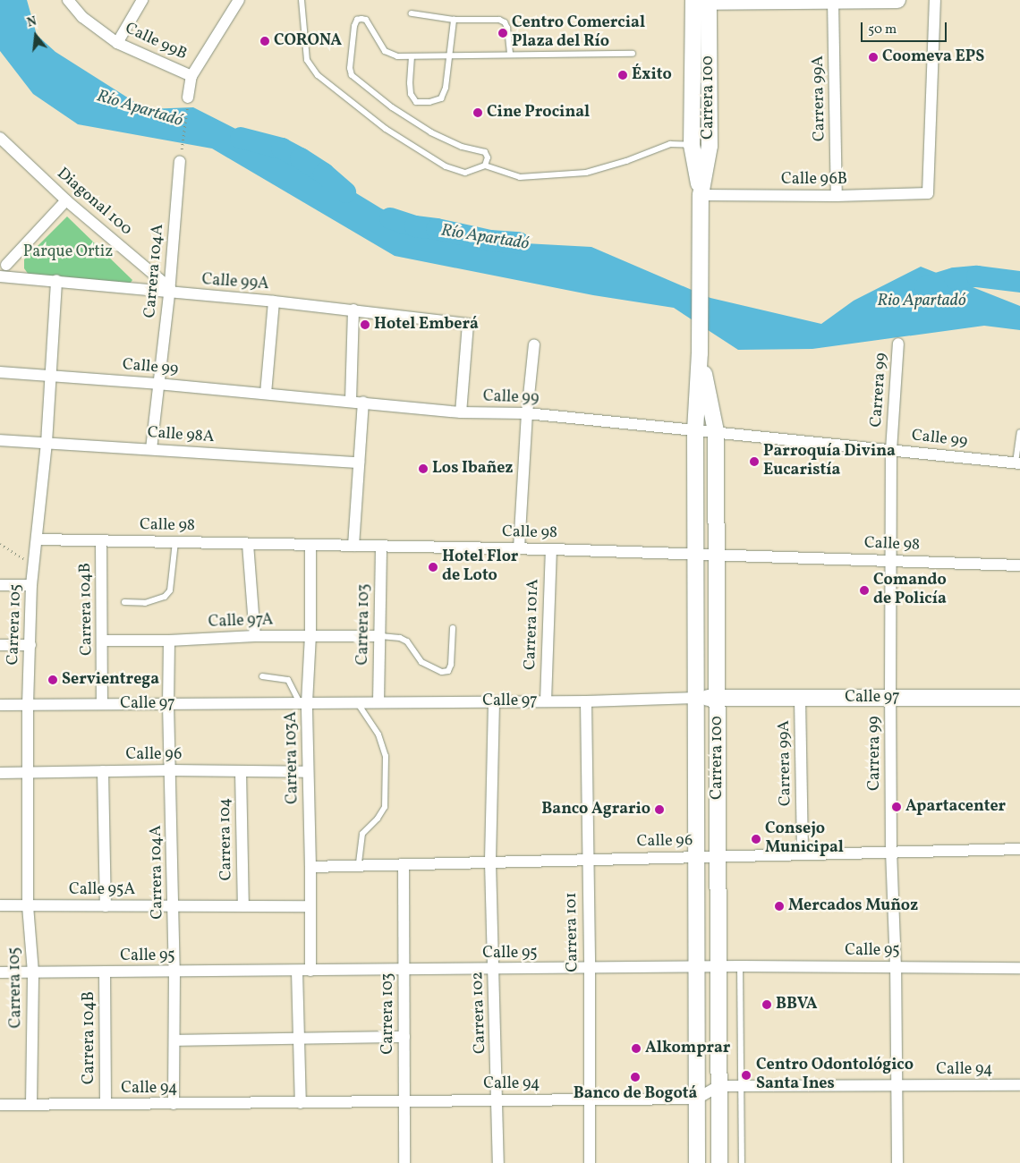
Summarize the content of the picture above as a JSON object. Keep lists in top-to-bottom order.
{
  "streets": {
    "main road": ["Carrera 100", "Calle 97"],
    "street": [
      "Calle 99B",
      "Carrera 99A",
      "Calle 96B",
      "Diagonal 100",
      "Carrera 104A",
      "Calle 99A",
      "Calle 99",
      "Carrera 99",
      "Calle 98A",
      "Calle 98",
      "Carrera 104B",
      "Calle 97A",
      "Carrera 105",
      "Carrera 103",
      "Carrera 101A",
      "Calle 96",
      "Carrera 103A",
      "Carrera 104",
      "Calle 95A",
      "Carrera 101",
      "Calle 95",
      "Carrera 102",
      "Calle 94"
    ]
  },
  "crossings": [
    ["Carrera 100", "Calle 96B"],
    ["Carrera 100", "Calle 99"],
    ["Carrera 100", "Calle 98"],
    ["Carrera 100", "Calle 97"],
    ["Carrera 100", "Calle 96"],
    ["Carrera 100", "Calle 95"],
    ["Carrera 100", "Calle 94"],
    ["Carrera 99A", "Calle 96B"],
    ["Carrera 99A", "Calle 97"],
    ["Carrera 99A", "Calle 96"],
    ["Diagonal 100", "Carrera 104A"],
    ["Diagonal 100", "Calle 99A"],
    ["Carrera 104A", "Calle 99A"],
    ["Carrera 104A", "Calle 99"],
    ["Carrera 104A", "Calle 98A"],
    ["Carrera 104A", "Calle 97A"],
    ["Carrera 104A", "Calle 97"],
    ["Carrera 104A", "Calle 96"],
    ["Carrera 104A", "Calle 95A"],
    ["Carrera 104A", "Calle 95"],
    ["Carrera 104A", "Calle 94"],
    ["Calle 99A", "Calle 99"],
    ["Calle 99A", "Carrera 105"],
    ["Calle 99", "Carrera 99"],
    ["Calle 99", "Carrera 105"],
    ["Carrera 99", "Calle 98"],
    ["Carrera 99", "Calle 97"],
    ["Carrera 99", "Calle 96"],
    ["Carrera 99", "Calle 95"],
    ["Carrera 99", "Calle 94"],
    ["Calle 98A", "Carrera 105"],
    ["Calle 98", "Carrera 104B"],
    ["Calle 98", "Carrera 105"],
    ["Calle 98", "Carrera 103"],
    ["Calle 98", "Carrera 101A"],
    ["Calle 98", "Carrera 103A"],
    ["Carrera 104B", "Calle 97A"],
    ["Carrera 104B", "Calle 97"],
    ["Carrera 104B", "Calle 95"],
    ["Carrera 104B", "Calle 94"],
    ["Calle 97A", "Carrera 103"],
    ["Calle 97A", "Carrera 103A"],
    ["Carrera 105", "Calle 97"],
    ["Carrera 105", "Calle 96"],
    ["Carrera 105", "Calle 95A"],
    ["Carrera 105", "Calle 95"],
    ["Carrera 105", "Calle 94"],
    ["Carrera 103", "Calle 97"],
    ["Carrera 103", "Calle 96"],
    ["Carrera 103", "Calle 95"],
    ["Carrera 103", "Calle 94"],
    ["Carrera 101A", "Calle 97"],
    ["Calle 97", "Carrera 103A"],
    ["Calle 97", "Carrera 101"],
    ["Calle 97", "Carrera 102"],
    ["Calle 96", "Carrera 103A"],
    ["Calle 96", "Carrera 104"],
    ["Calle 96", "Carrera 101"],
    ["Calle 96", "Carrera 102"],
    ["Carrera 103A", "Calle 95A"],
    ["Carrera 103A", "Calle 95"],
    ["Carrera 104", "Calle 95A"],
    ["Carrera 101", "Calle 95"],
    ["Carrera 101", "Calle 94"],
    ["Calle 95", "Carrera 102"],
    ["Carrera 102", "Calle 94"]
  ],
  "water": ["Río Apartadó", "Rio Apartadó"],
  "parks": ["Parque Ortiz"],
  "places": [
    "Centro Comercial Plaza del Río",
    "CORONA",
    "Coomeva EPS",
    "Éxito",
    "Cine Procinal",
    "Hotel Emberá",
    "Parroquía Divina Eucaristía",
    "Los Ibañez",
    "Hotel Flor de Loto",
    "Comando de Policía",
    "Servientrega",
    "Apartacenter",
    "Banco Agrario",
    "Consejo Municipal",
    "Mercados Muñoz",
    "BBVA",
    "Alkomprar",
    "Centro Odontológico Santa Ines",
    "Banco de Bogotá"
  ],
  "scale_bar": "50 m",
  "north": "top"
}
